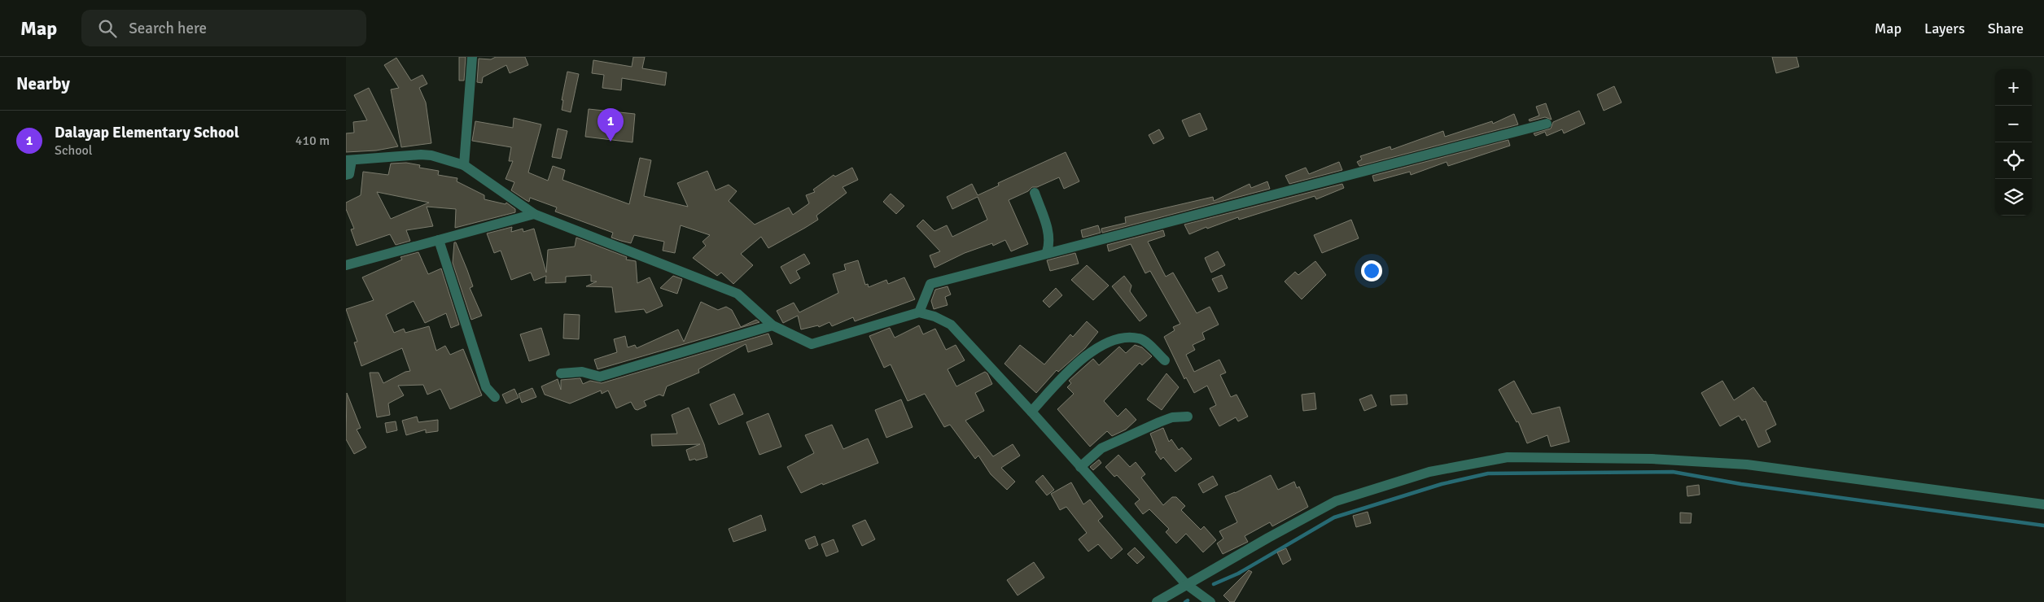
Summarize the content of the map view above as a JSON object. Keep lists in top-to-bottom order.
{
  "page": {
    "header": "Map",
    "search": "Search here",
    "nav": ["Map", "Layers", "Share"],
    "heading": "Nearby",
    "map_buttons": ["+", "−"],
    "pins": "1",
    "list": [
      {
        "mark": "1",
        "name": "Dalayap Elementary School",
        "note": "School",
        "value": "410 m"
      }
    ]
  }
}
